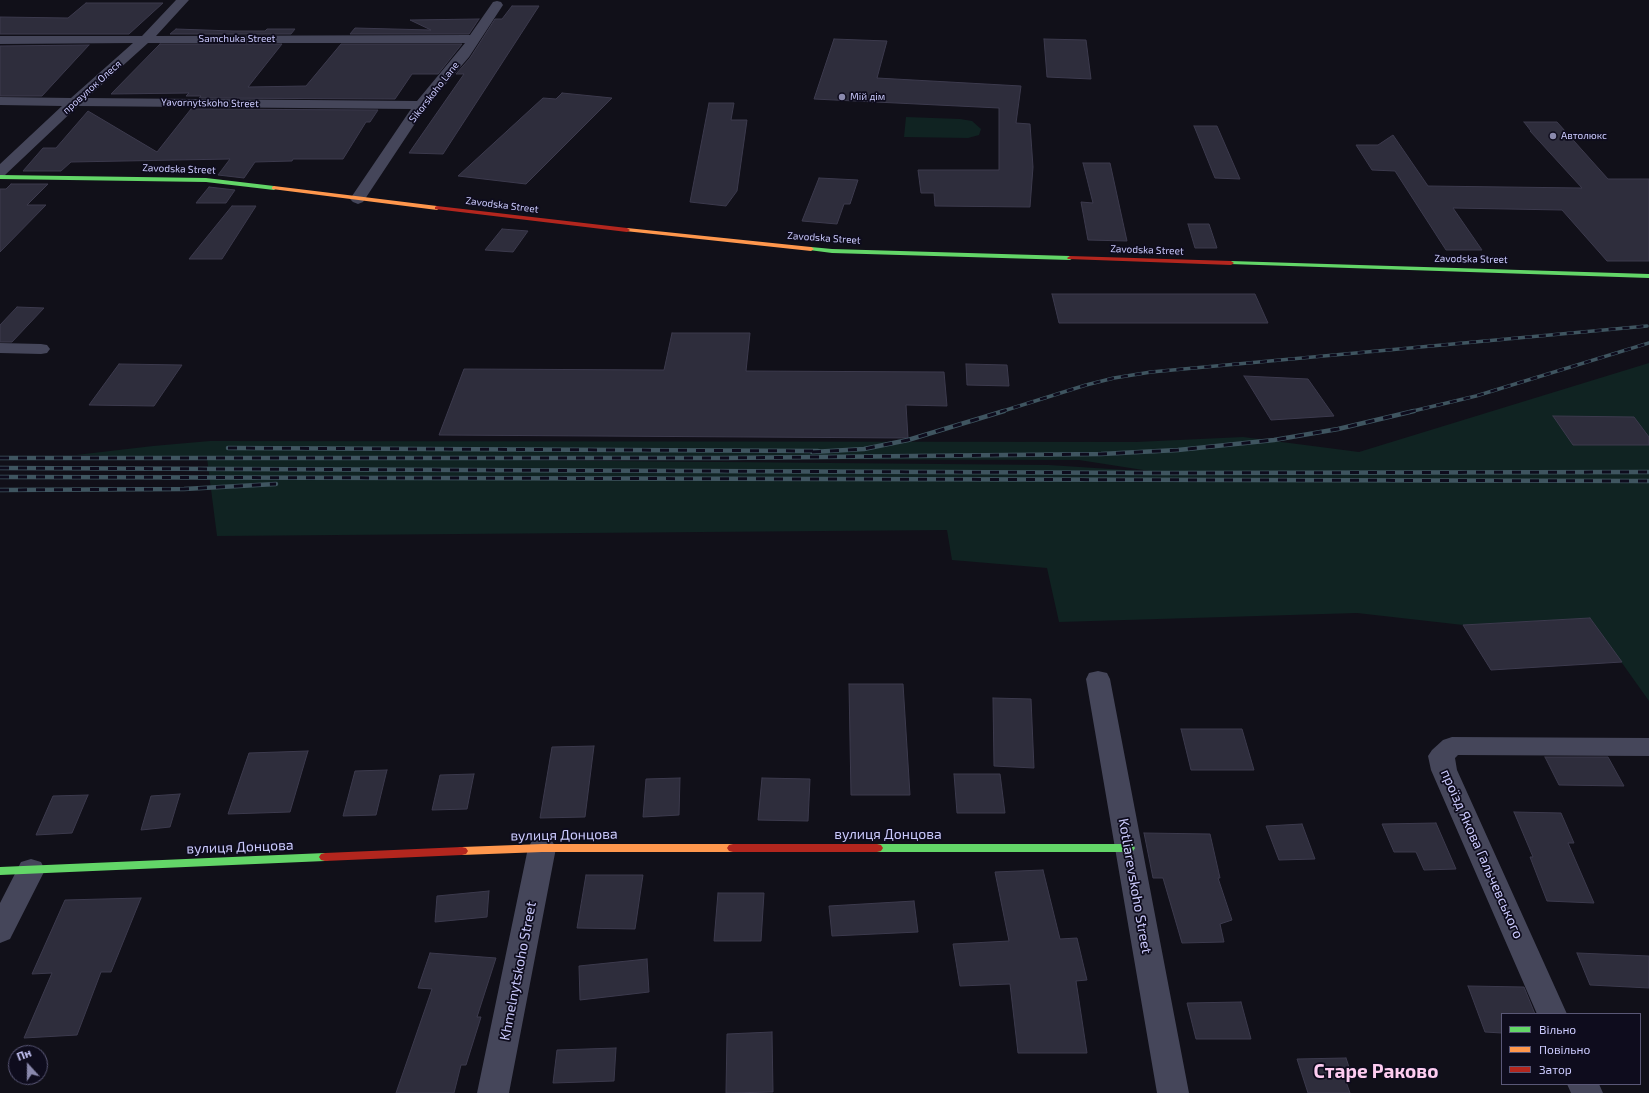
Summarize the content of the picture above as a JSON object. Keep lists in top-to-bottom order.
{
  "streets": {
    "street": [
      "Samchuka Street",
      "провулок Олеся",
      "Sikorskoho Lane",
      "Yavornytskoho Street",
      "Zavodska Street",
      "вулиця Донцова",
      "проїзд Якова Гальчевського",
      "Kotliarevskoho Street",
      "Khmelnytskoho Street"
    ]
  },
  "crossings": [
    ["Samchuka Street", "провулок Олеся"],
    ["Samchuka Street", "Sikorskoho Lane"],
    ["провулок Олеся", "Yavornytskoho Street"],
    ["Sikorskoho Lane", "Yavornytskoho Street"],
    ["Sikorskoho Lane", "Zavodska Street"],
    ["вулиця Донцова", "Kotliarevskoho Street"],
    ["вулиця Донцова", "Khmelnytskoho Street"]
  ],
  "districts": ["Старе Раково"],
  "places": ["Мій дім", "Автолюкс"],
  "legend": ["Вільно", "Повільно", "Затор"],
  "north": "top"
}
